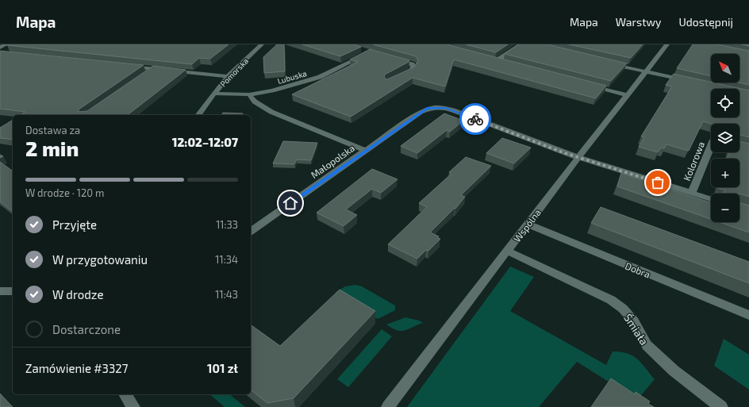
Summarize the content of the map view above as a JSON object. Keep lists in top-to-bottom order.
{
  "streets": {
    "street": [
      "Pomorska",
      "Lubuska",
      "Małopolska",
      "Kolorowa",
      "Wspólna",
      "Dobra",
      "Śmiała"
    ]
  },
  "crossings": [
    ["Pomorska", "Lubuska"],
    ["Lubuska", "Małopolska"],
    ["Małopolska", "Kolorowa"],
    ["Małopolska", "Wspólna"],
    ["Wspólna", "Dobra"],
    ["Wspólna", "Śmiała"]
  ],
  "north": "top left",
  "page": {
    "header": "Mapa",
    "nav": ["Mapa", "Warstwy", "Udostępnij"],
    "map_buttons": ["+", "−"],
    "heading": ["2 min", "Dostawa za", "12:02–12:07"],
    "panel": ["Zamówienie #3327", "101 zł"],
    "bar": "W drodze · 120 m",
    "list": [
      ["Przyjęte", "11:33"],
      ["W przygotowaniu", "11:34"],
      ["W drodze", "11:43"],
      "Dostarczone"
    ]
  }
}
